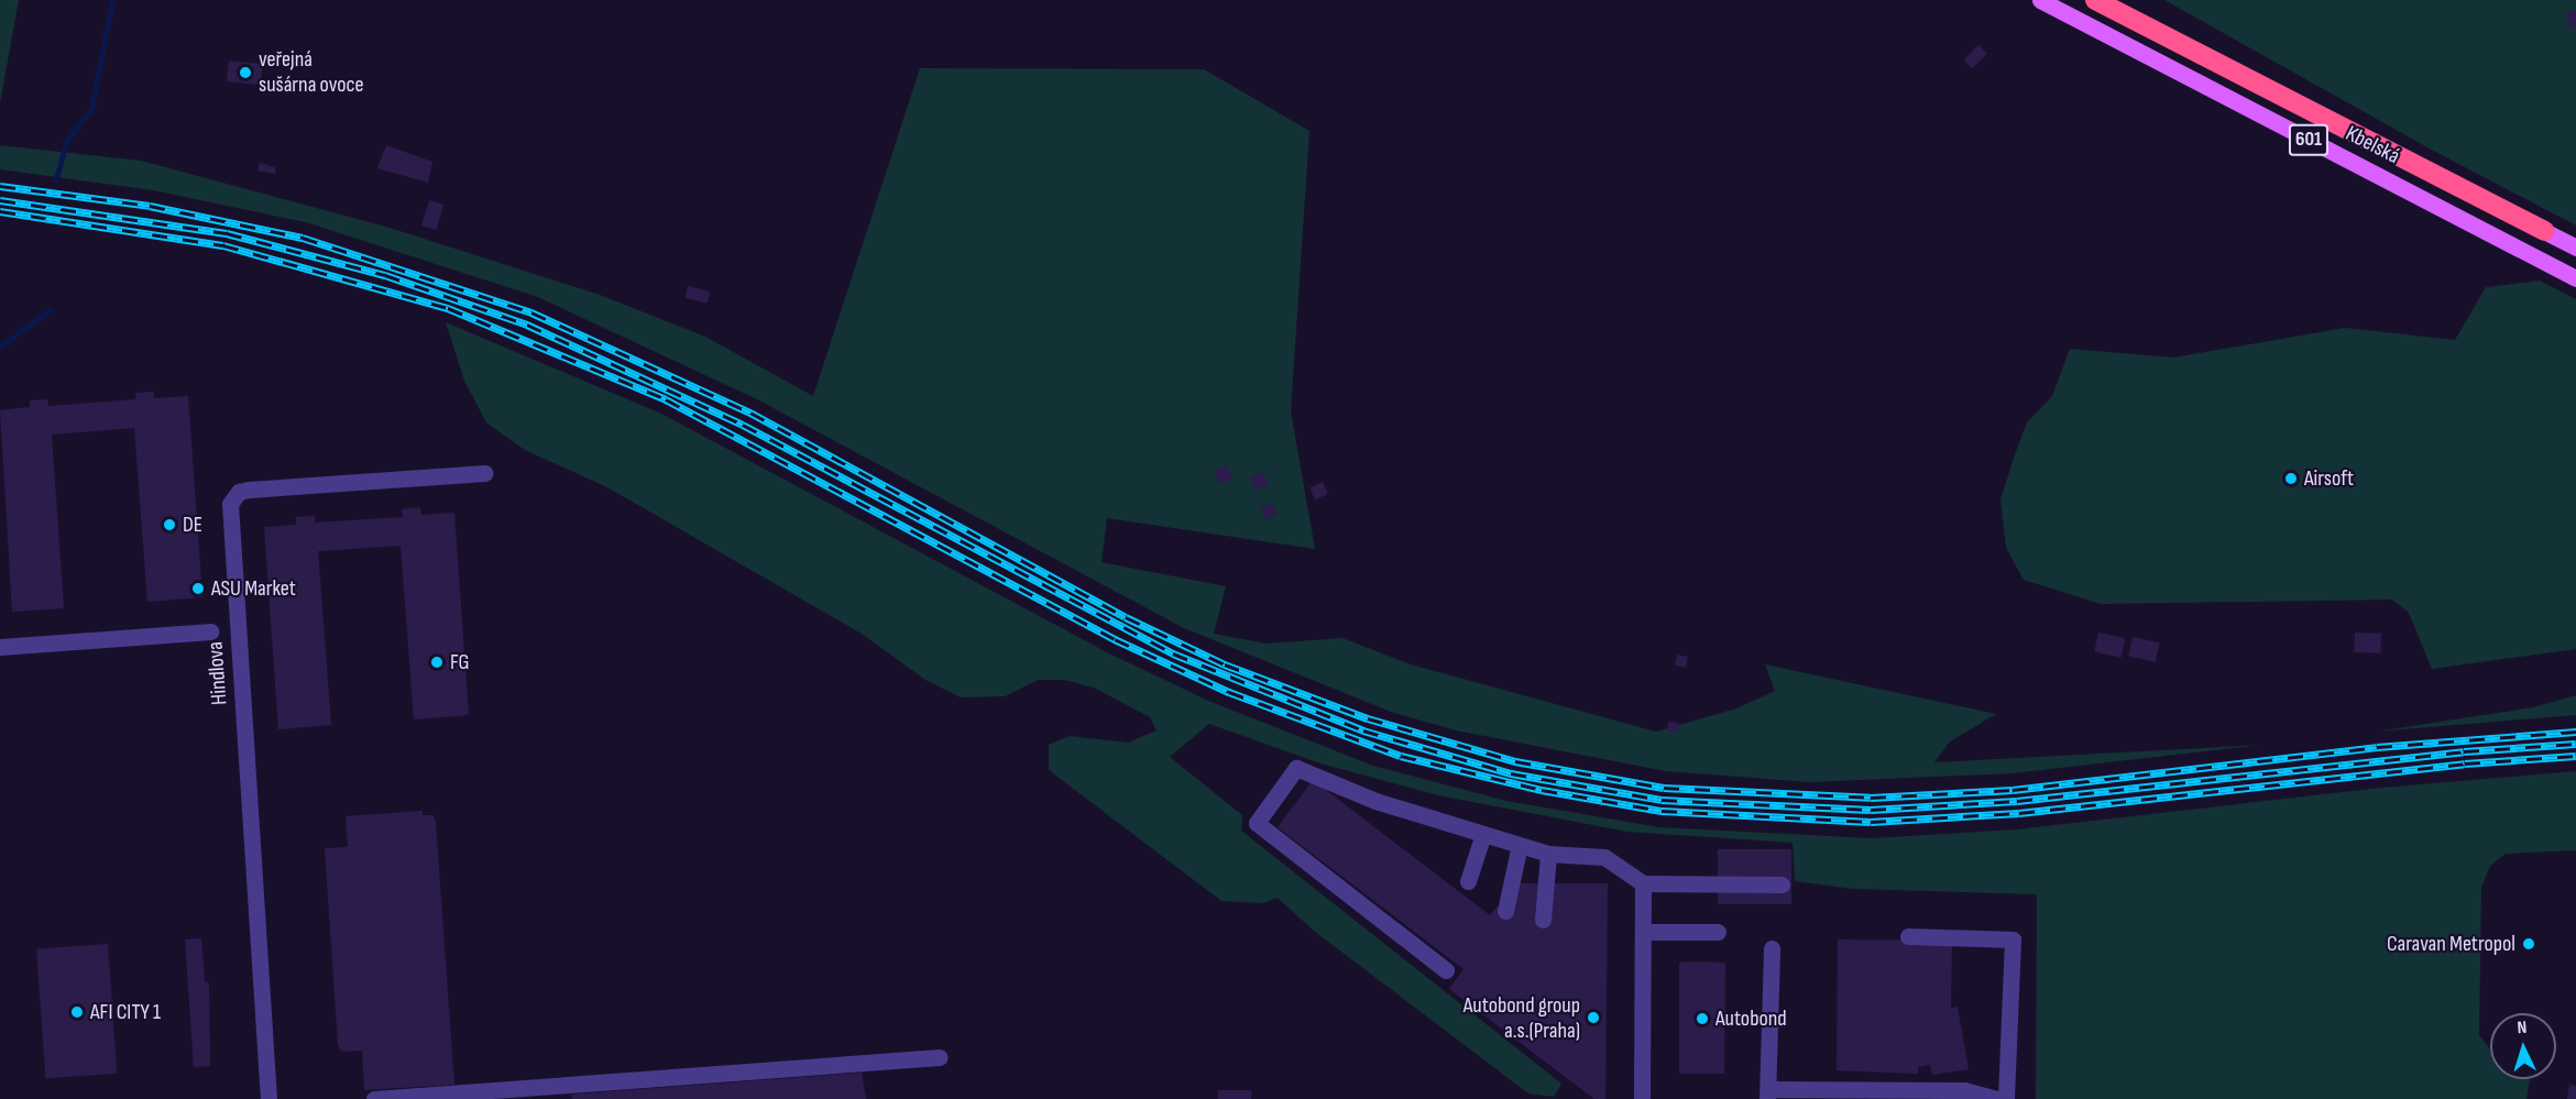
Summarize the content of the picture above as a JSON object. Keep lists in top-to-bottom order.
{
  "streets": {
    "highway": ["601", "Kbelská"],
    "street": ["Hindlova"]
  },
  "places": [
    "veřejná sušárna ovoce",
    "Airsoft",
    "DE",
    "ASU Market",
    "FG",
    "Caravan Metropol",
    "AFI CITY 1",
    "Autobond group a.s.(Praha)",
    "Autobond"
  ],
  "north": "top"
}
